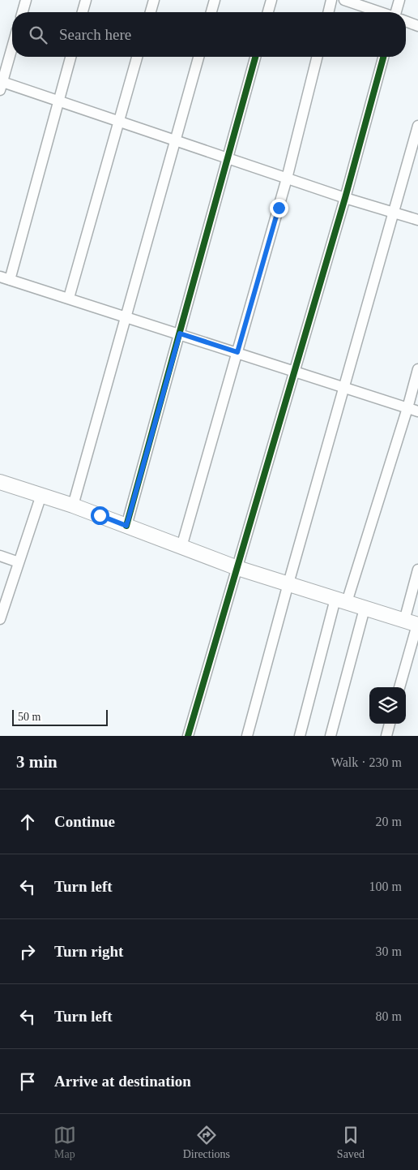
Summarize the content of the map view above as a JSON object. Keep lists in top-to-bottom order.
{
  "scale_bar": "50 m",
  "page": {
    "search": "Search here",
    "scale": "50 m",
    "heading": ["3 min", "Walk · 230 m"],
    "list": [
      ["Continue", "20 m"],
      ["Turn left", "100 m"],
      ["Turn right", "30 m"],
      ["Turn left", "80 m"],
      "Arrive at destination"
    ],
    "nav": ["Map", "Directions", "Saved"]
  }
}
